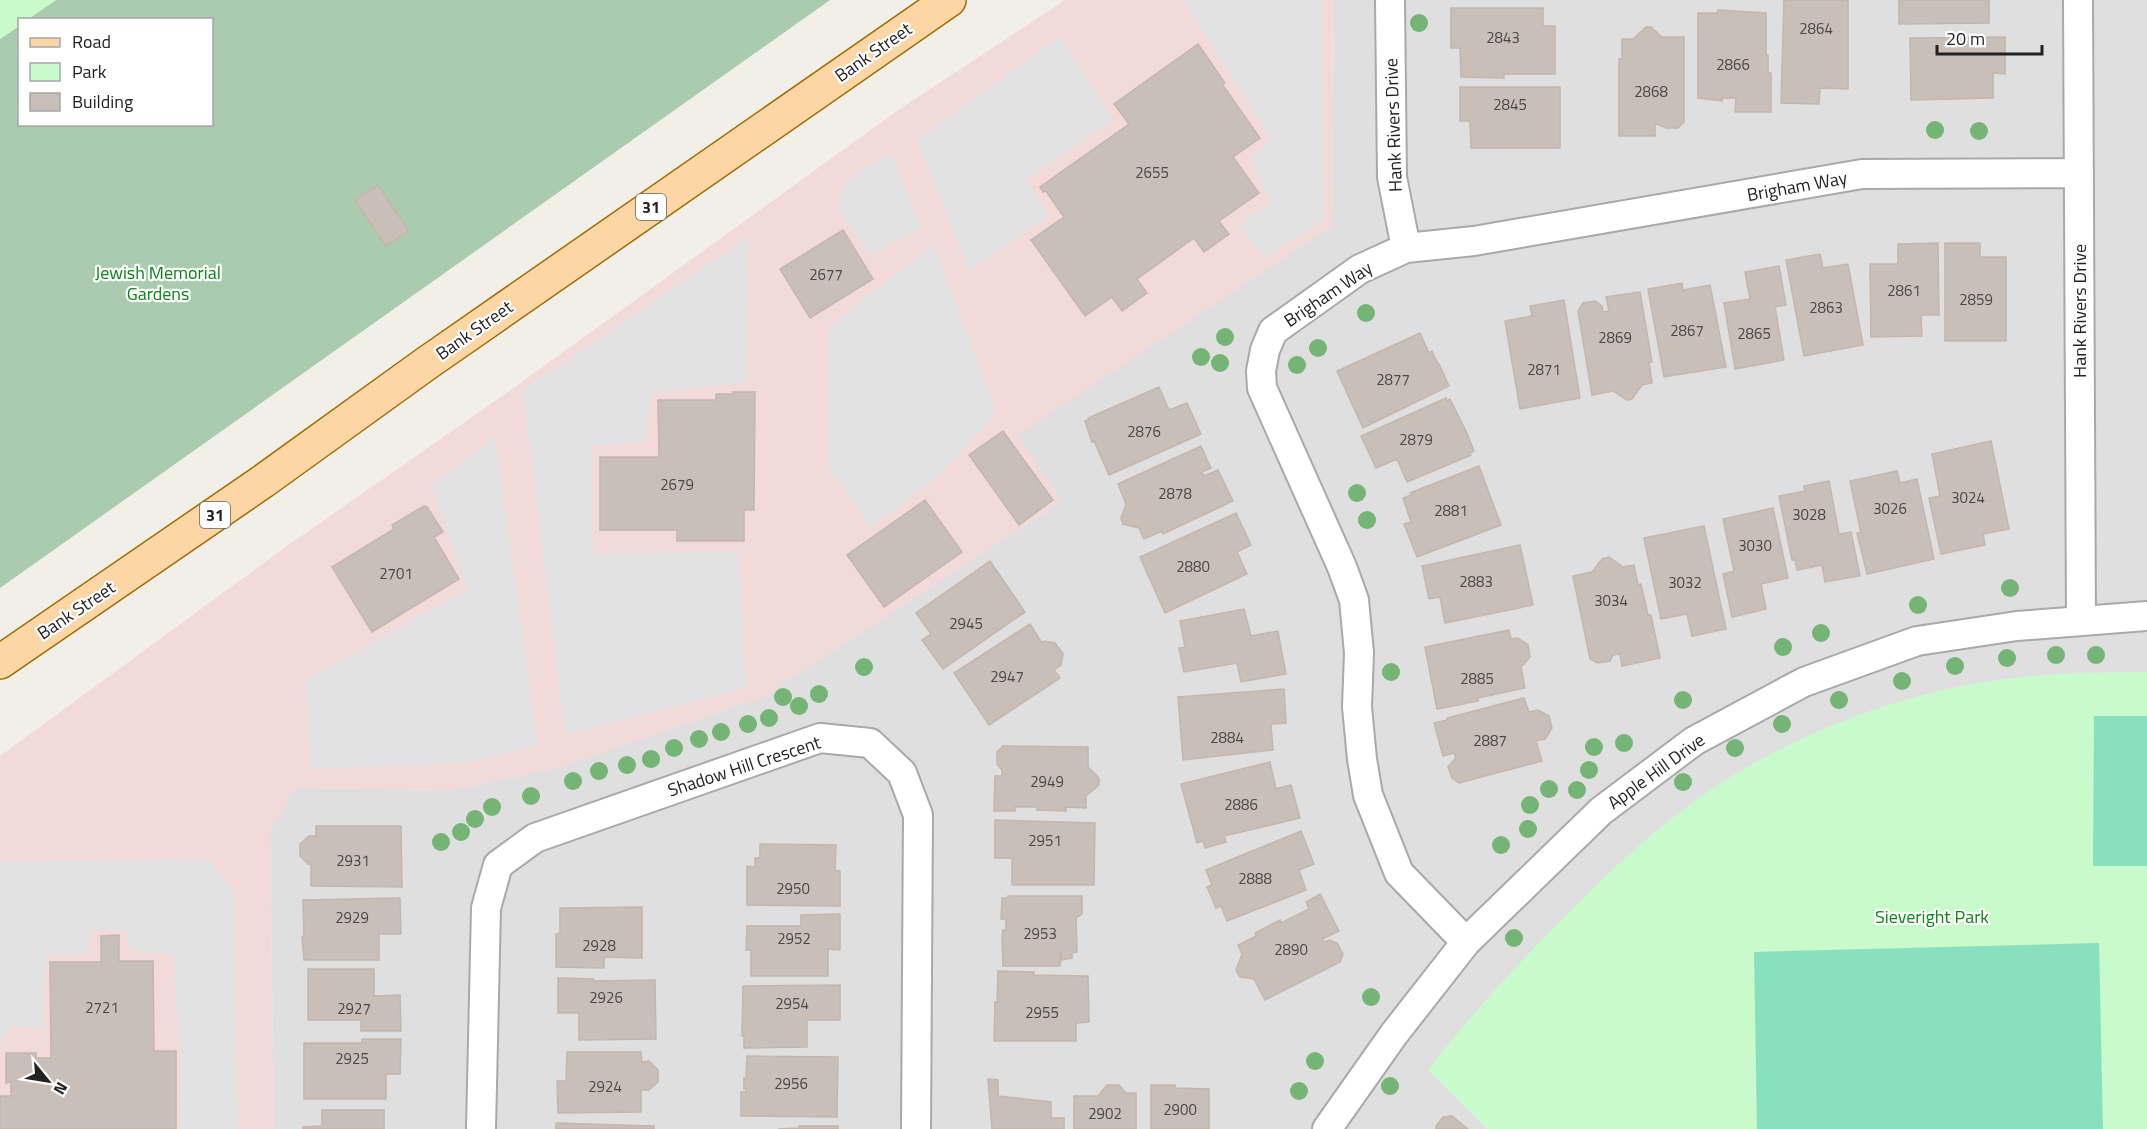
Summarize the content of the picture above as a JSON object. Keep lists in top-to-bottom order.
{
  "streets": {
    "main road": ["Bank Street", "31"],
    "street": [
      "Hank Rivers Drive",
      "Brigham Way",
      "Shadow Hill Crescent",
      "Apple Hill Drive"
    ]
  },
  "crossings": [
    ["Hank Rivers Drive", "Brigham Way"],
    ["Hank Rivers Drive", "Apple Hill Drive"],
    ["Brigham Way", "Apple Hill Drive"]
  ],
  "parks": ["Jewish Memorial Gardens", "Sieveright Park"],
  "house_numbers": [
    "2864",
    "2843",
    "2866",
    "2868",
    "2845",
    "2655",
    "2677",
    "2861",
    "2859",
    "2863",
    "2867",
    "2865",
    "2869",
    "2871",
    "2877",
    "2876",
    "2879",
    "2679",
    "2878",
    "3024",
    "3026",
    "2881",
    "3028",
    "3030",
    "2880",
    "2701",
    "2883",
    "3032",
    "3034",
    "2945",
    "2947",
    "2885",
    "2884",
    "2887",
    "2949",
    "2886",
    "2951",
    "2931",
    "2888",
    "2950",
    "2929",
    "2953",
    "2952",
    "2928",
    "2890",
    "2926",
    "2954",
    "2721",
    "2927",
    "2955",
    "2925",
    "2956",
    "2924",
    "2900",
    "2902"
  ],
  "legend": ["Road", "Park", "Building"],
  "scale_bar": "20 m",
  "north": "bottom right"
}
